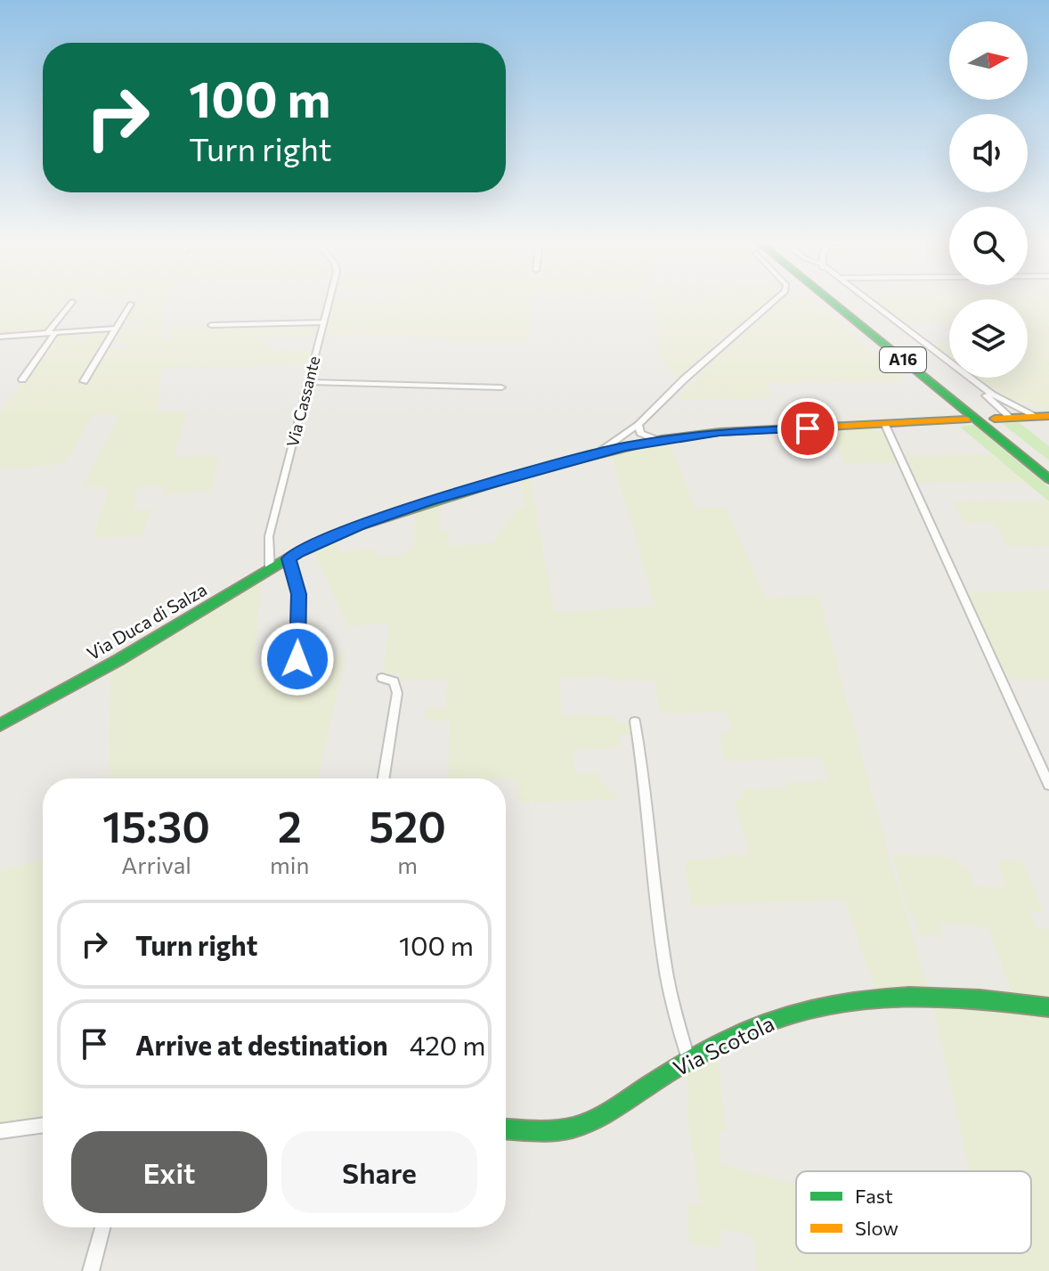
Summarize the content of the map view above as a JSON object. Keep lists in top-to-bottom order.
{
  "streets": {
    "main road": ["A16", "Via Duca di Salza", "Via Scotola"],
    "street": ["Via Cassante"]
  },
  "crossings": [
    ["Via Cassante", "Via Duca di Salza"]
  ],
  "legend": ["Fast", "Slow"],
  "north": "right",
  "page": {
    "turn": ["100 m", "Turn right"],
    "eta": [
      "15:30",
      "Arrival",
      "2",
      "min",
      "520",
      "m"
    ],
    "list": [
      {
        "name": "Turn right",
        "value": "100 m"
      },
      {
        "name": "Arrive at destination",
        "value": "420 m"
      }
    ],
    "buttons": ["Exit", "Share"]
  }
}
